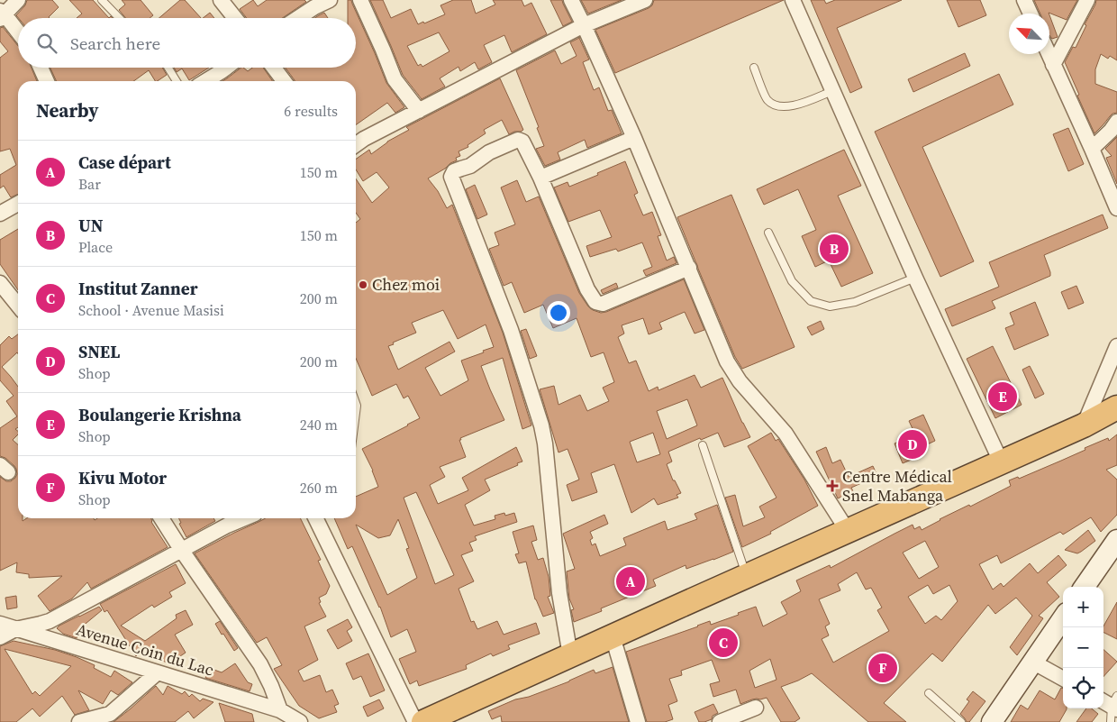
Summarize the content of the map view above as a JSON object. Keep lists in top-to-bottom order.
{
  "streets": {
    "street": ["Avenue Coin du Lac"]
  },
  "places": {
    "other": ["Chez moi"],
    "health": ["Centre Médical Snel Mabanga"]
  },
  "north": "top left",
  "page": {
    "search": "Search here",
    "heading": ["Nearby", "6 results"],
    "list": [
      {
        "mark": "A",
        "name": "Case départ",
        "note": "Bar",
        "value": "150 m"
      },
      {
        "mark": "B",
        "name": "UN",
        "note": "Place",
        "value": "150 m"
      },
      {
        "mark": "C",
        "name": "Institut Zanner",
        "note": "School · Avenue Masisi",
        "value": "200 m"
      },
      {
        "mark": "D",
        "name": "SNEL",
        "note": "Shop",
        "value": "200 m"
      },
      {
        "mark": "E",
        "name": "Boulangerie Krishna",
        "note": "Shop",
        "value": "240 m"
      },
      {
        "mark": "F",
        "name": "Kivu Motor",
        "note": "Shop",
        "value": "260 m"
      }
    ],
    "pins": [
      "B",
      "E",
      "D",
      "A",
      "C",
      "F"
    ],
    "map_buttons": ["+", "−"]
  }
}
